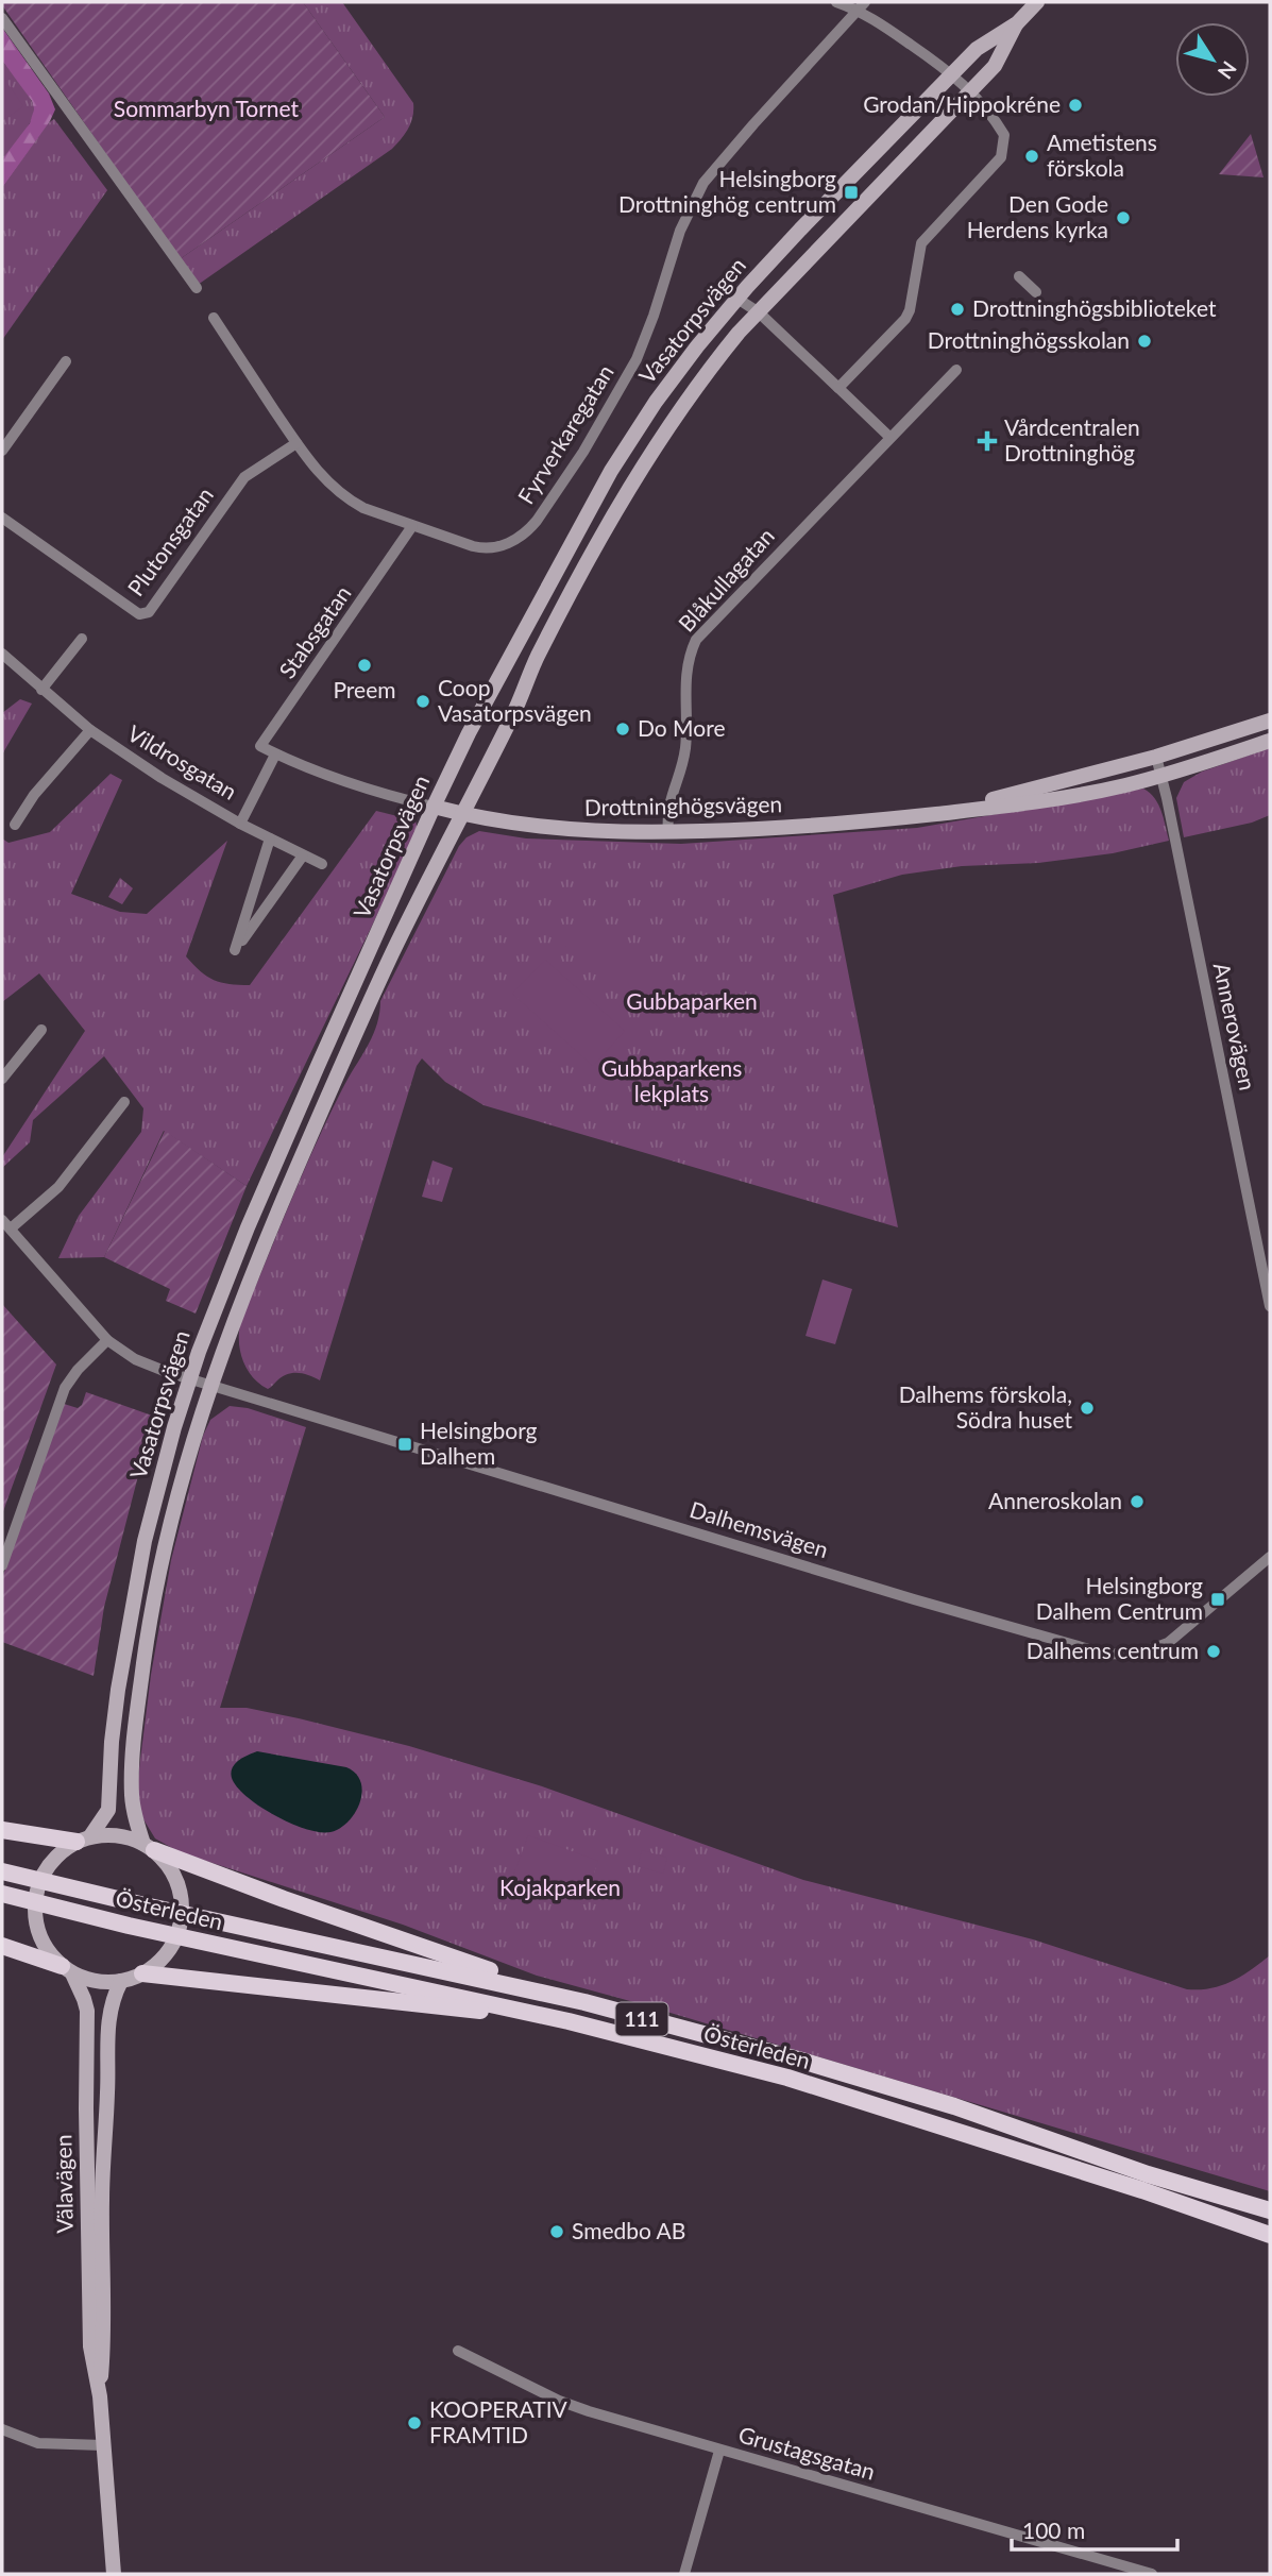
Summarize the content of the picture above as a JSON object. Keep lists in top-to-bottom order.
{
  "streets": {
    "main road": [
      "Vasatorpsvägen",
      "Drottninghögsvägen",
      "Österleden",
      "111",
      "Välavägen"
    ],
    "street": [
      "Fyrverkaregatan",
      "Plutonsgatan",
      "Blåkullagatan",
      "Stabsgatan",
      "Vildrosgatan",
      "Annerovägen",
      "Dalhemsvägen",
      "Grustagsgatan"
    ]
  },
  "crossings": [
    ["Vasatorpsvägen", "Drottninghögsvägen"],
    ["Vasatorpsvägen", "Dalhemsvägen"],
    ["Vasatorpsvägen", "Välavägen"],
    ["Fyrverkaregatan", "Plutonsgatan"],
    ["Fyrverkaregatan", "Stabsgatan"],
    ["Blåkullagatan", "Drottninghögsvägen"],
    ["Stabsgatan", "Vildrosgatan"],
    ["Drottninghögsvägen", "Annerovägen"]
  ],
  "parks": [
    "Sommarbyn Tornet",
    "Gubbaparken",
    "Gubbaparkens lekplats",
    "Kojakparken"
  ],
  "places": {
    "other": [
      "Grodan/Hippokréne",
      "Ametistens förskola",
      "Den Gode Herdens kyrka",
      "Drottninghögsbiblioteket",
      "Drottninghögsskolan",
      "Preem",
      "Coop Vasatorpsvägen",
      "Do More",
      "Dalhems förskola, Södra huset",
      "Anneroskolan",
      "Dalhems centrum",
      "Smedbo AB",
      "KOOPERATIV FRAMTID"
    ],
    "transit": ["Helsingborg Drottninghög centrum", "Helsingborg Dalhem", "Helsingborg Dalhem Centrum"],
    "health": ["Vårdcentralen Drottninghög"]
  },
  "scale_bar": "100 m",
  "north": "bottom right"
}
